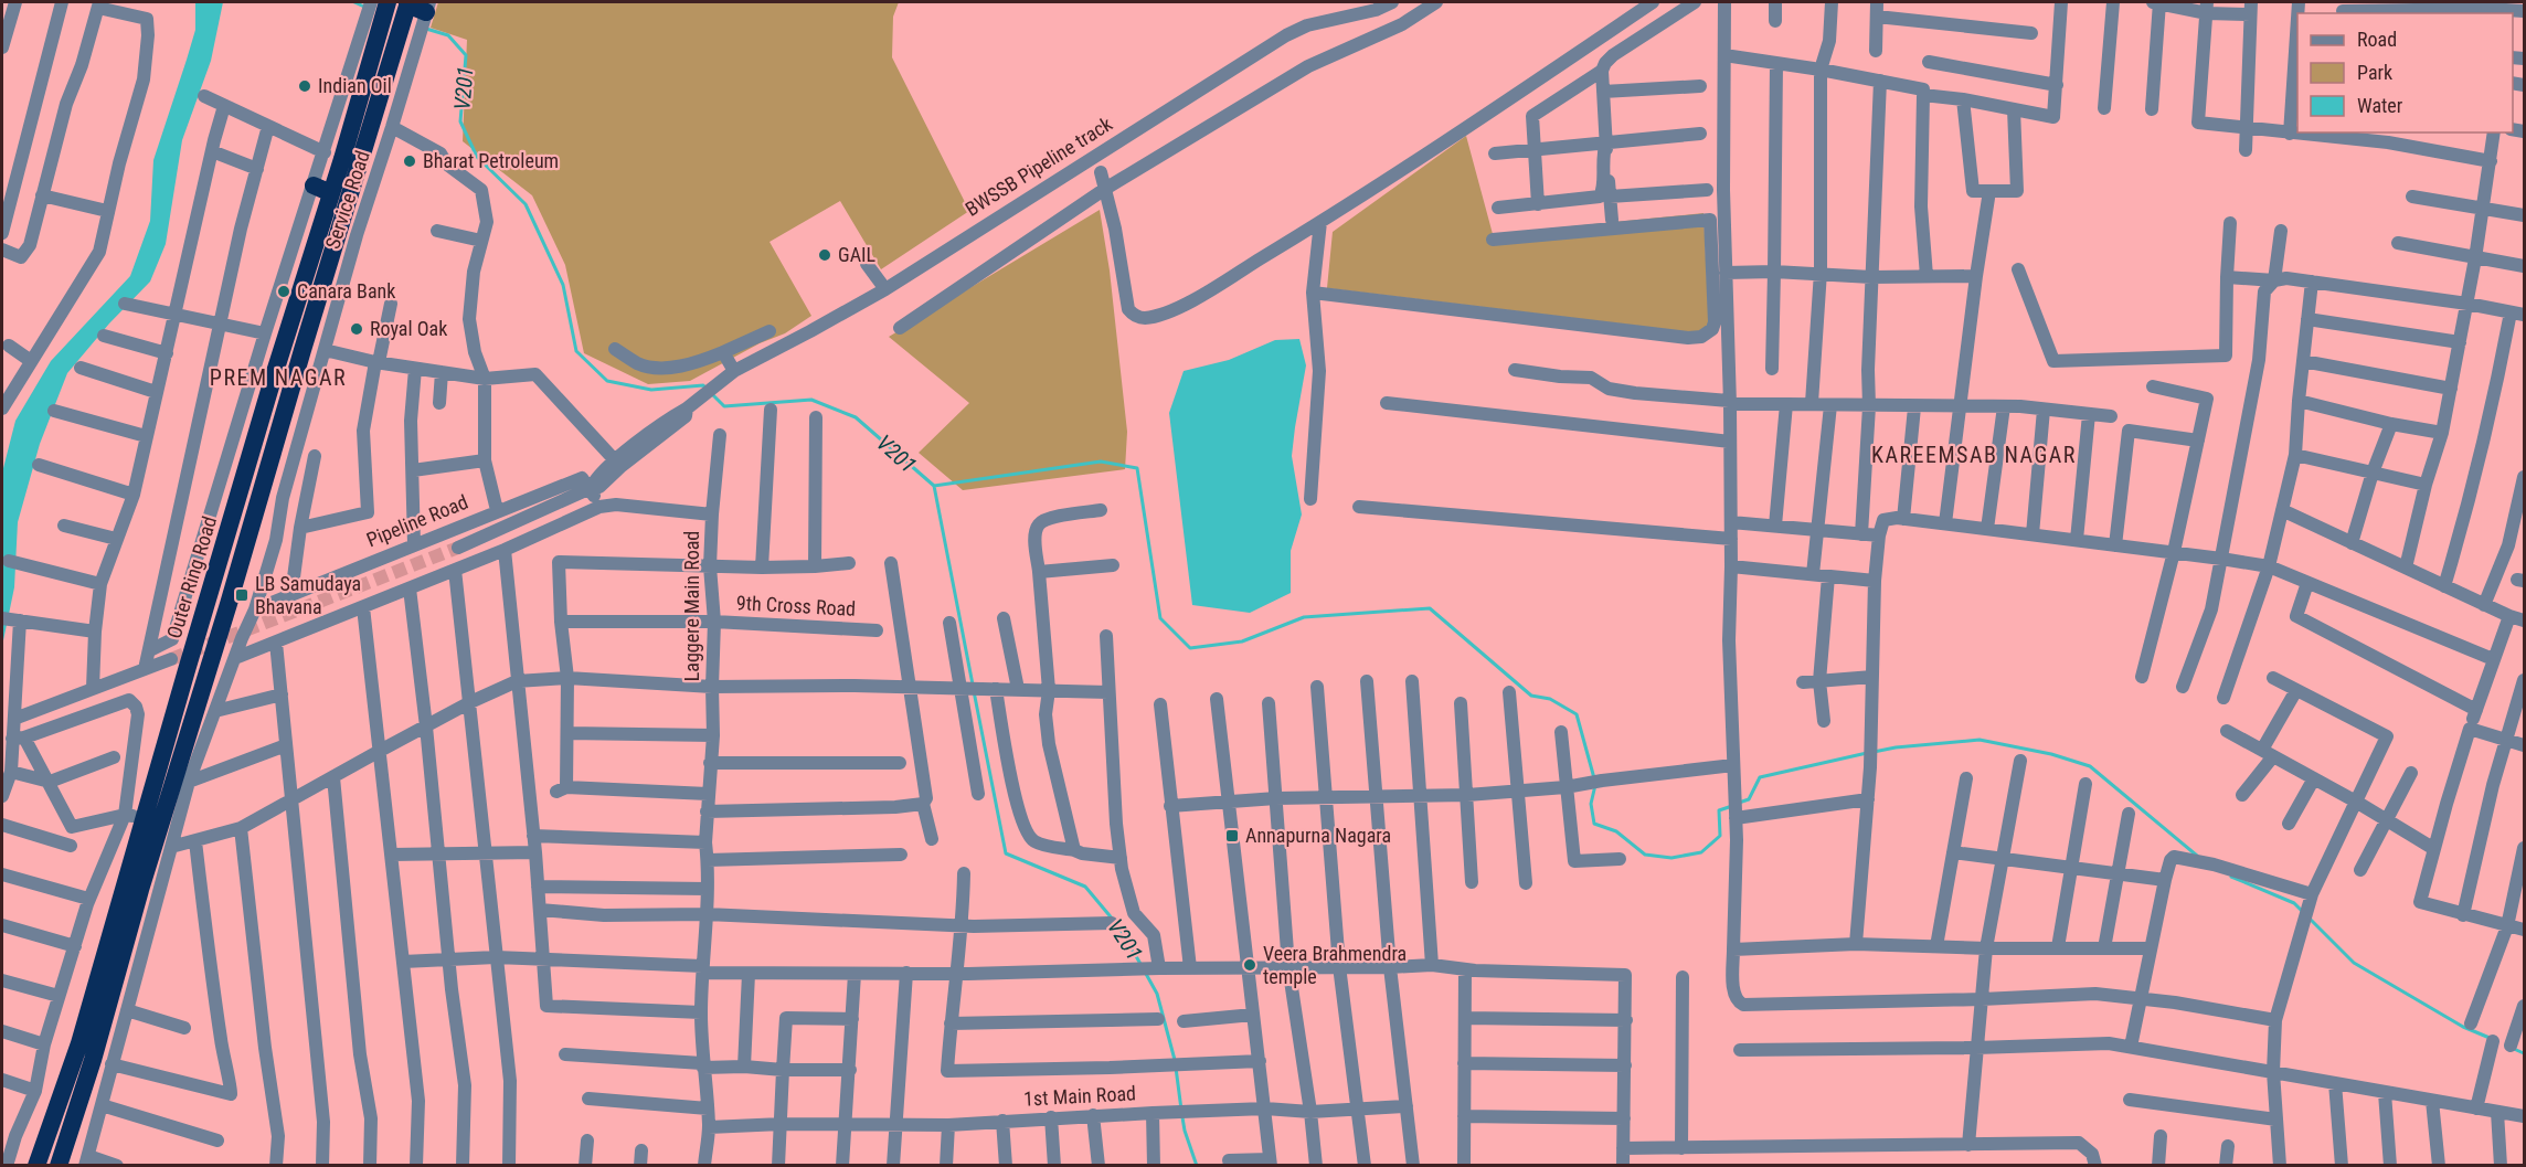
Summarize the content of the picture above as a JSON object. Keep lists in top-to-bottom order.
{
  "streets": {
    "highway": ["Outer Ring Road"],
    "street": [
      "BWSSB Pipeline track",
      "Service Road",
      "Pipeline Road",
      "Laggere Main Road",
      "9th Cross Road",
      "1st Main Road"
    ]
  },
  "crossings": [
    ["Service Road", "Pipeline Road"],
    ["Service Road", "Laggere Main Road"],
    ["Laggere Main Road", "9th Cross Road"],
    ["Laggere Main Road", "1st Main Road"]
  ],
  "districts": ["PREM NAGAR", "KAREEMSAB NAGAR"],
  "water": ["V201"],
  "places": {
    "other": [
      "Indian Oil",
      "Bharat Petroleum",
      "GAIL",
      "Canara Bank",
      "Royal Oak",
      "Veera Brahmendra temple"
    ],
    "transit": ["LB Samudaya Bhavana", "Annapurna Nagara"]
  },
  "legend": ["Road", "Park", "Water"]
}
